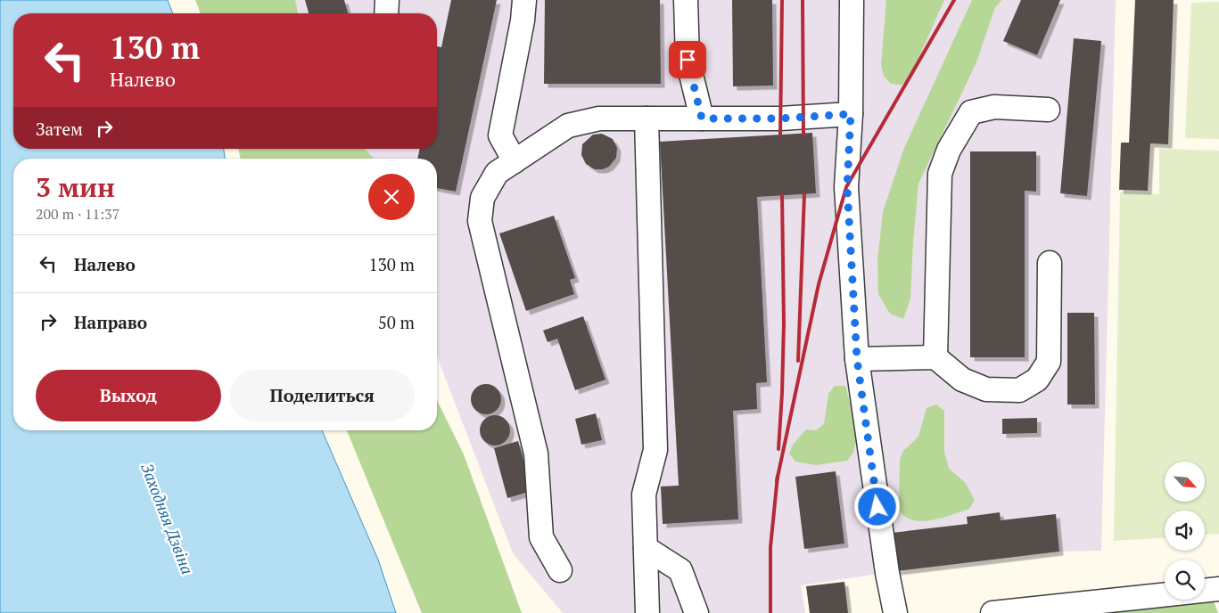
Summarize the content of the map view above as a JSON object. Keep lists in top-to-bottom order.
{
  "water": ["Заходняя Дзвіна"],
  "north": "bottom right",
  "page": {
    "turn": ["130 m", "Налево"],
    "then": "Затем",
    "heading": ["3 мин", "200 m · 11:37"],
    "list": [
      {
        "name": "Налево",
        "value": "130 m"
      },
      {
        "name": "Направо",
        "value": "50 m"
      }
    ],
    "buttons": ["Выход", "Поделиться"]
  }
}
